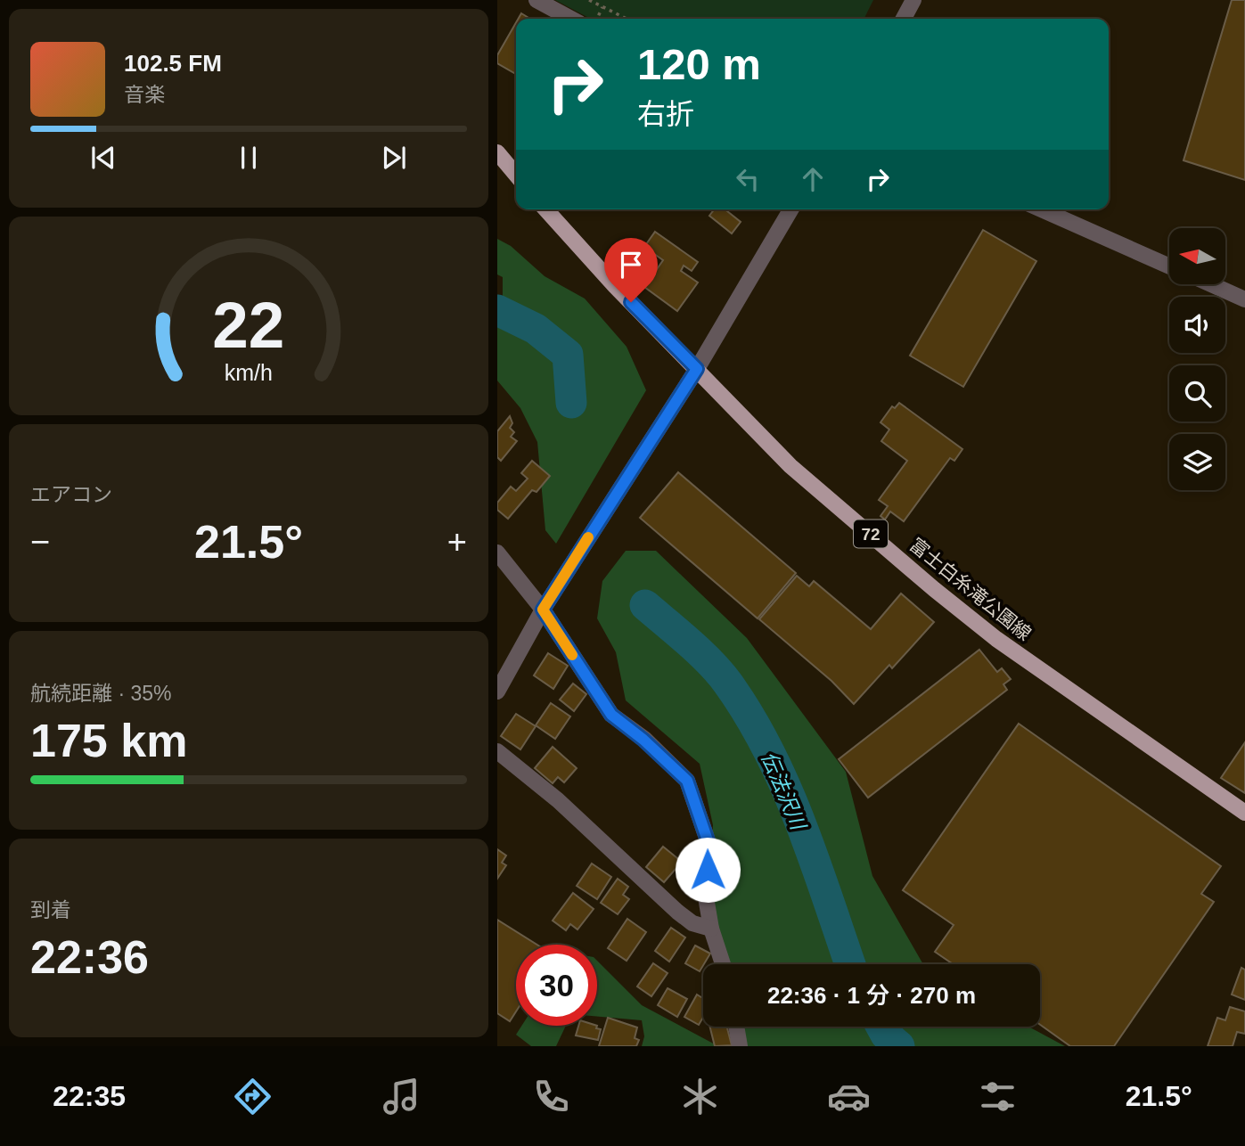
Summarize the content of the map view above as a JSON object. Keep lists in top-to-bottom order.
{
  "streets": {
    "main road": ["72", "富士白糸滝公園線"]
  },
  "water": ["伝法沢川"],
  "north": "left",
  "page": {
    "turn": ["120 m", "右折"],
    "song": ["102.5 FM", "音楽"],
    "tile": [
      "エアコン",
      ["航続距離 · 35%", "175 km"],
      ["到着", "22:36"]
    ],
    "heat": ["−", "21.5°", "+"],
    "limit": "30",
    "trip": "22:36 · 1 分 · 270 m",
    "tabs": ["22:35", "21.5°"],
    "gauge": ["22", "km/h"]
  }
}
